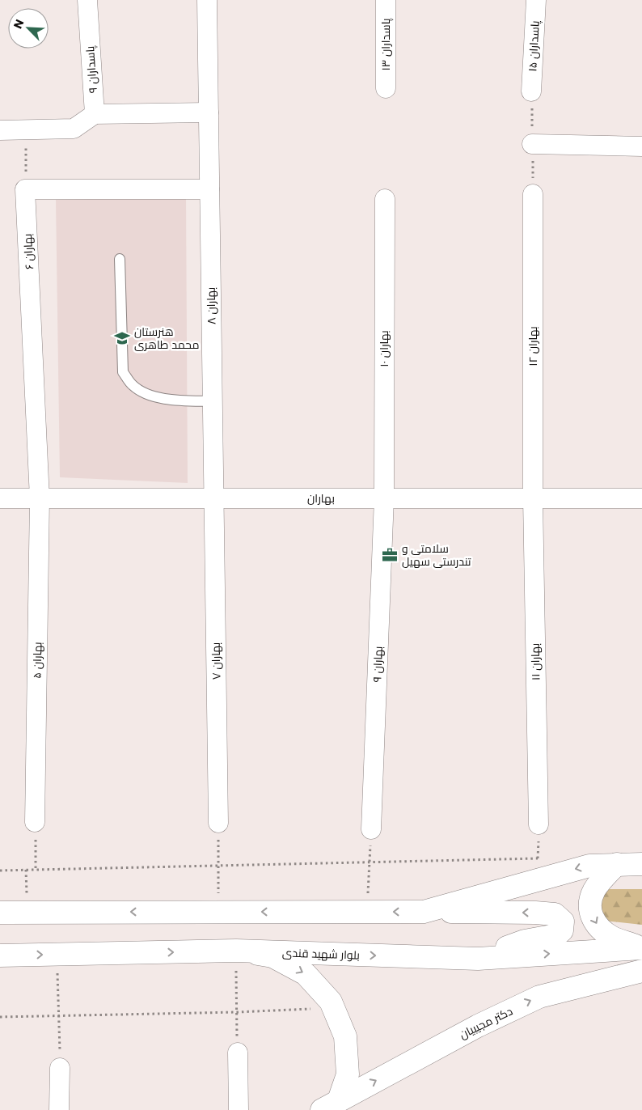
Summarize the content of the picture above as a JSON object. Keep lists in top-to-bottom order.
{
  "streets": {
    "main road": ["بلوار شهید قندی", "دکتر مجیبیان"],
    "street": [
      "پاسداران ۱۳",
      "پاسداران ۱۵",
      "پاسداران ۹",
      "بهاران ۶",
      "بهاران ۸",
      "بهاران ۱۲",
      "بهاران ۱۰",
      "بهاران",
      "بهاران ۵",
      "بهاران ۷",
      "بهاران ۱۱",
      "بهاران ۹"
    ]
  },
  "crossings": [
    ["بهاران ۶", "بهاران"],
    ["بهاران ۶", "بهاران ۵"],
    ["بهاران ۸", "بهاران"],
    ["بهاران ۸", "بهاران ۷"],
    ["بهاران ۱۲", "بهاران"],
    ["بهاران ۱۲", "بهاران ۱۱"],
    ["بهاران ۱۰", "بهاران"],
    ["بهاران ۱۰", "بهاران ۹"],
    ["بهاران", "بهاران ۵"],
    ["بهاران", "بهاران ۷"],
    ["بهاران", "بهاران ۱۱"],
    ["بهاران", "بهاران ۹"],
    ["بلوار شهید قندی", "دکتر مجیبیان"]
  ],
  "places": {
    "school or university": ["هنرستان محمد طاهری"],
    "office": ["سلامتی و تندرستی سهیل"]
  },
  "north": "top left"
}
